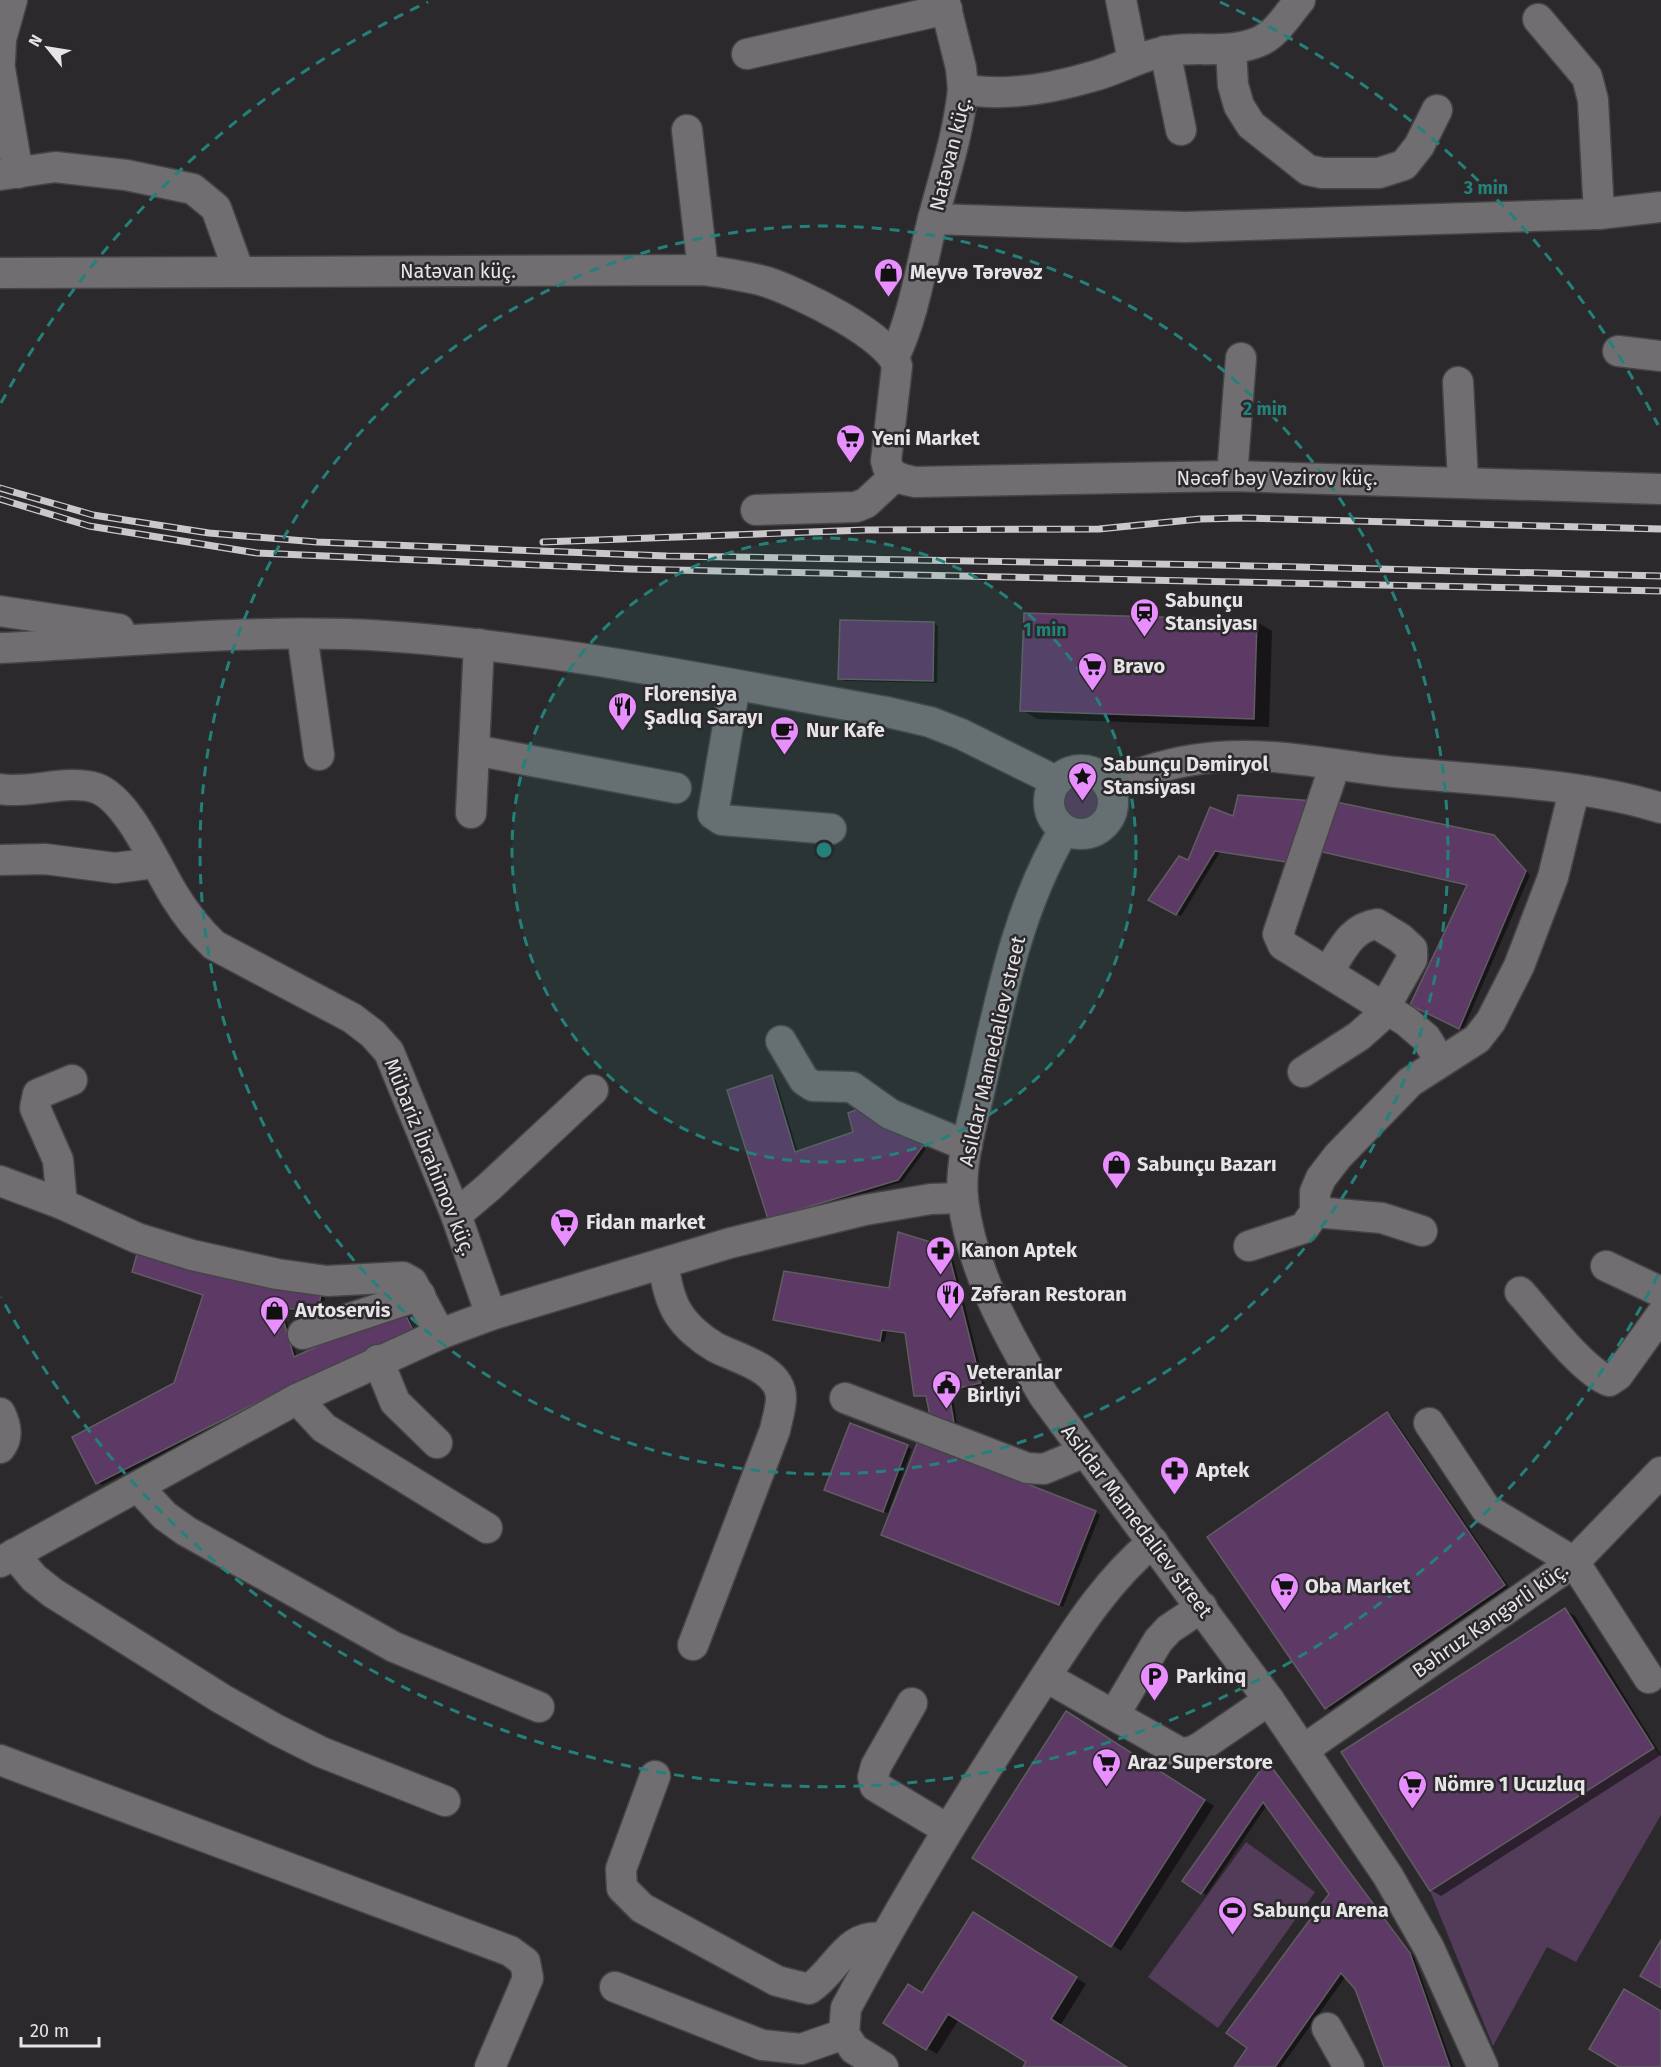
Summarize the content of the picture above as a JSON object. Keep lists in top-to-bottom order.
{
  "streets": {
    "street": [
      "Natəvan küç.",
      "Nəcəf bəy Vəzirov küç.",
      "Asildar Mamedaliev street",
      "Mübariz İbrahimov küç.",
      "Bəhruz Kəngərli küç."
    ]
  },
  "crossings": [
    ["Natəvan küç.", "Nəcəf bəy Vəzirov küç."],
    ["Asildar Mamedaliev street", "Bəhruz Kəngərli küç."]
  ],
  "places": {
    "shop": ["Meyvə Tərəvəz", "Sabunçu Bazarı", "Avtoservis"],
    "supermarket": [
      "Yeni Market",
      "Bravo",
      "Fidan market",
      "Oba Market",
      "Araz Superstore",
      "Nömrə 1 Ucuzluq"
    ],
    "station": ["Sabunçu Stansiyası"],
    "restaurant": ["Florensiya Şadlıq Sarayı", "Zəfəran Restoran"],
    "cafe": ["Nur Kafe"],
    "place": ["Sabunçu Dəmiryol Stansiyası"],
    "pharmacy": ["Kanon Aptek", "Aptek"],
    "public building": ["Veteranlar Birliyi"],
    "parking": ["Parkinq"],
    "sports": ["Sabunçu Arena"]
  },
  "scale_bar": "20 m",
  "north": "top left",
  "rings": ["3 min", "2 min", "1 min"]
}
